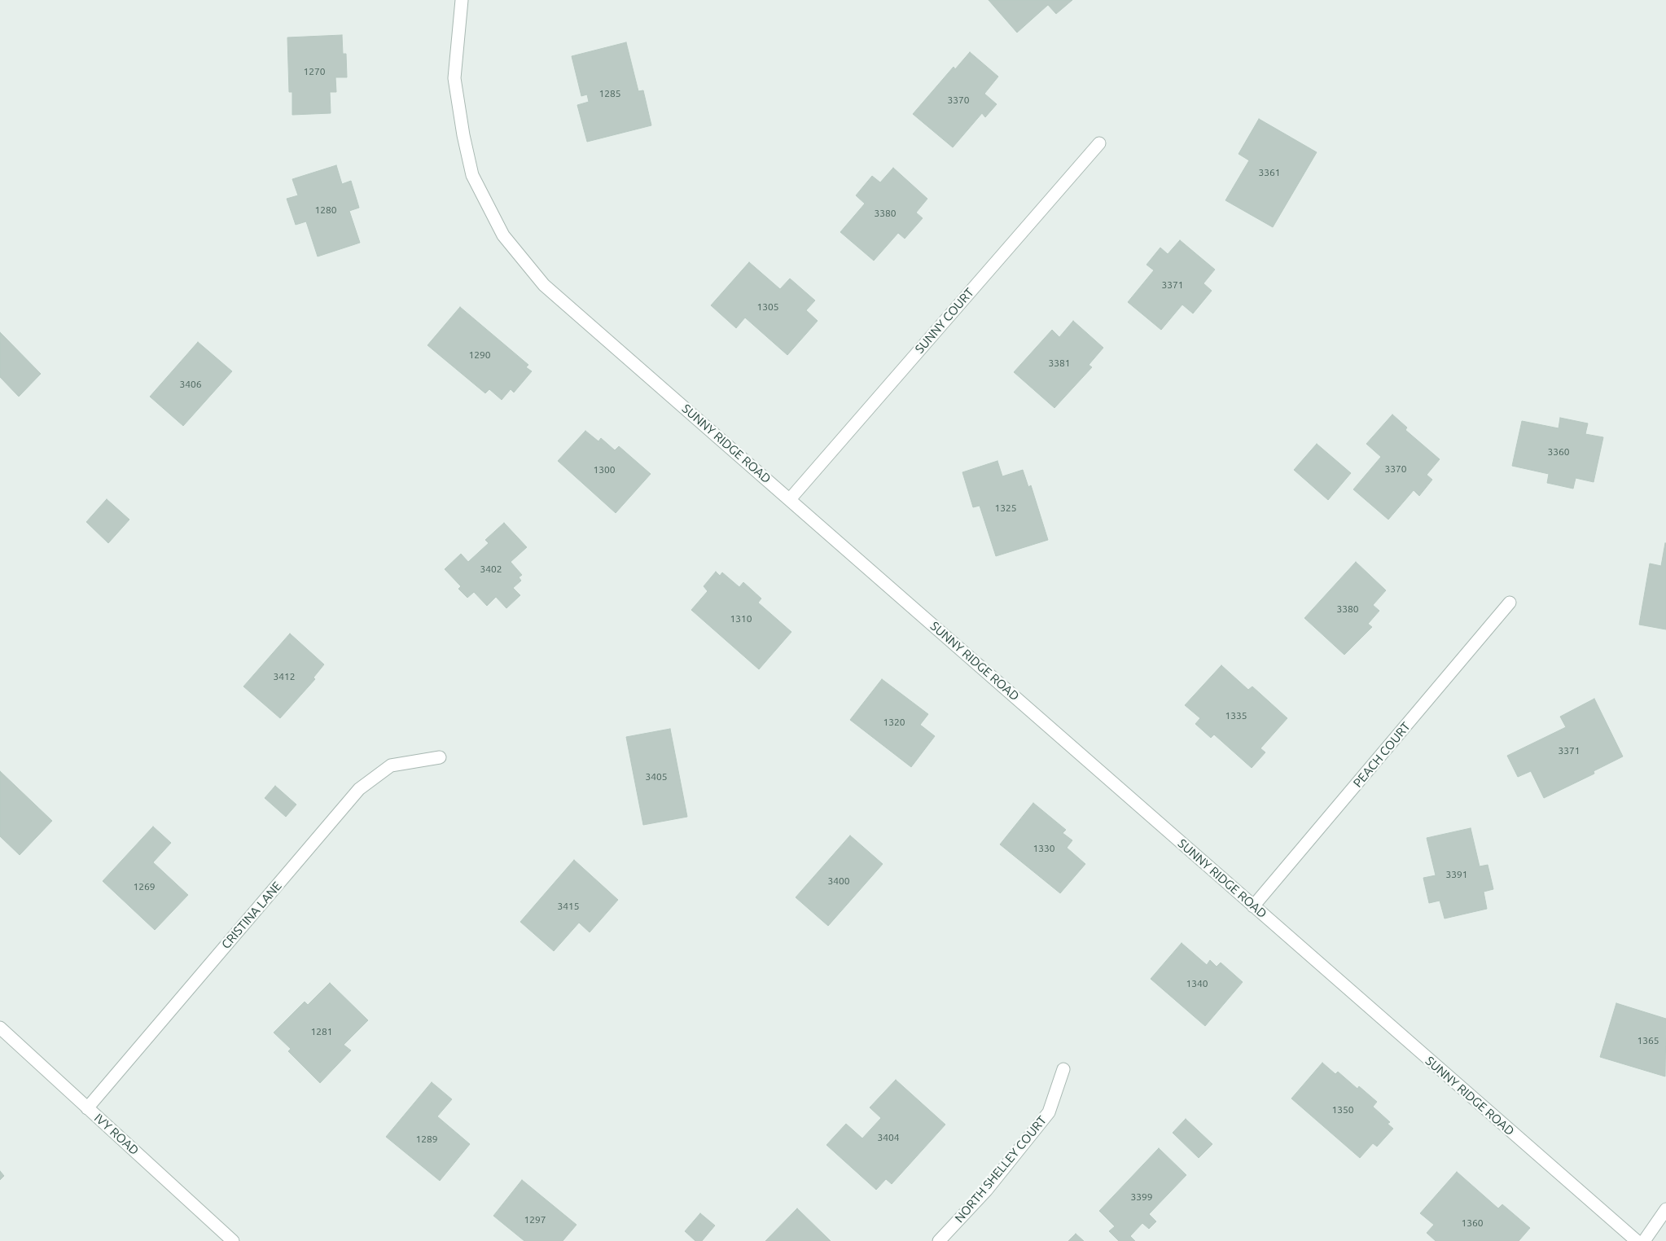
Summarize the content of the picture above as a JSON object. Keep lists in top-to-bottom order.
{
  "streets": {
    "street": [
      "SUNNY COURT",
      "SUNNY RIDGE ROAD",
      "PEACH COURT",
      "CRISTINA LANE",
      "IVY ROAD",
      "NORTH SHELLEY COURT"
    ]
  },
  "crossings": [
    ["SUNNY COURT", "SUNNY RIDGE ROAD"],
    ["SUNNY RIDGE ROAD", "PEACH COURT"],
    ["CRISTINA LANE", "IVY ROAD"]
  ],
  "house_numbers": [
    "1270",
    "1285",
    "3370",
    "3361",
    "1280",
    "3380",
    "3371",
    "1305",
    "1290",
    "3381",
    "3406",
    "3360",
    "3370",
    "1300",
    "1325",
    "3402",
    "3380",
    "1310",
    "3412",
    "1335",
    "1320",
    "3371",
    "3405",
    "1330",
    "3391",
    "3400",
    "1269",
    "3415",
    "1340",
    "1281",
    "1365",
    "1350",
    "3404",
    "1289",
    "3399",
    "1297",
    "1360"
  ]
}
